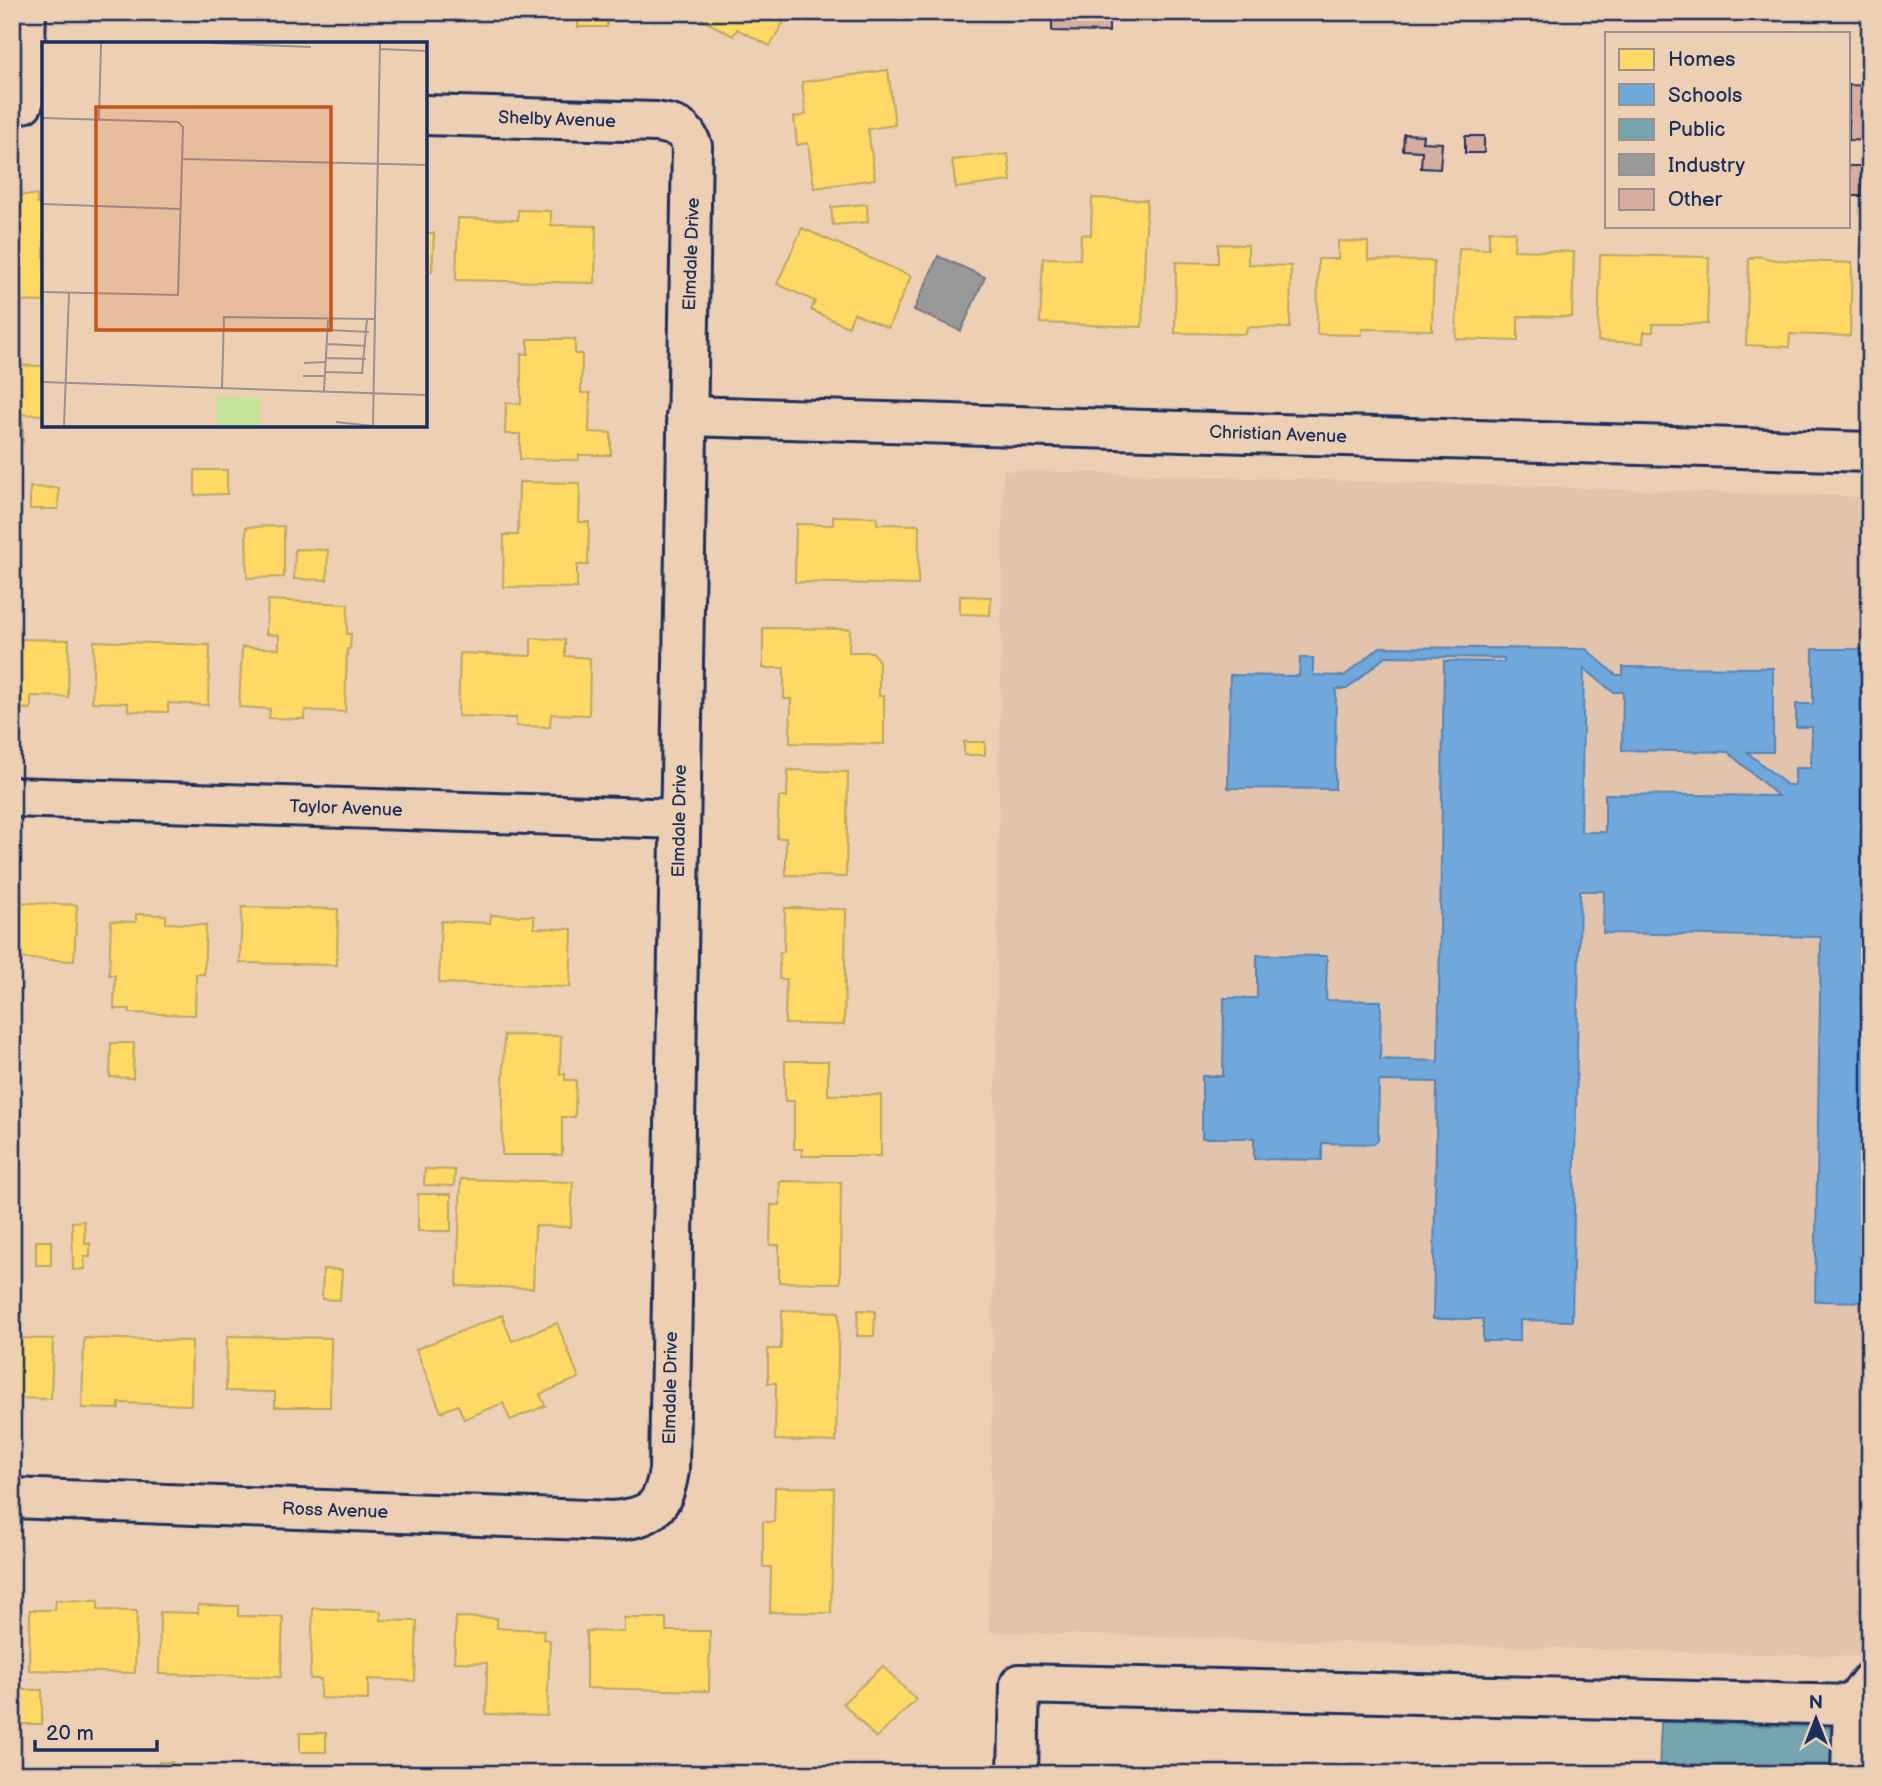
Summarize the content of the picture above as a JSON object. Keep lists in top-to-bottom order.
{
  "streets": {
    "street": [
      "Shelby Avenue",
      "Elmdale Drive",
      "Christian Avenue",
      "Taylor Avenue",
      "Ross Avenue"
    ]
  },
  "crossings": [
    ["Shelby Avenue", "Elmdale Drive"],
    ["Elmdale Drive", "Christian Avenue"],
    ["Elmdale Drive", "Taylor Avenue"],
    ["Elmdale Drive", "Ross Avenue"]
  ],
  "legend": [
    "Homes",
    "Schools",
    "Public",
    "Industry",
    "Other"
  ],
  "scale_bar": "20 m",
  "north": "top"
}
